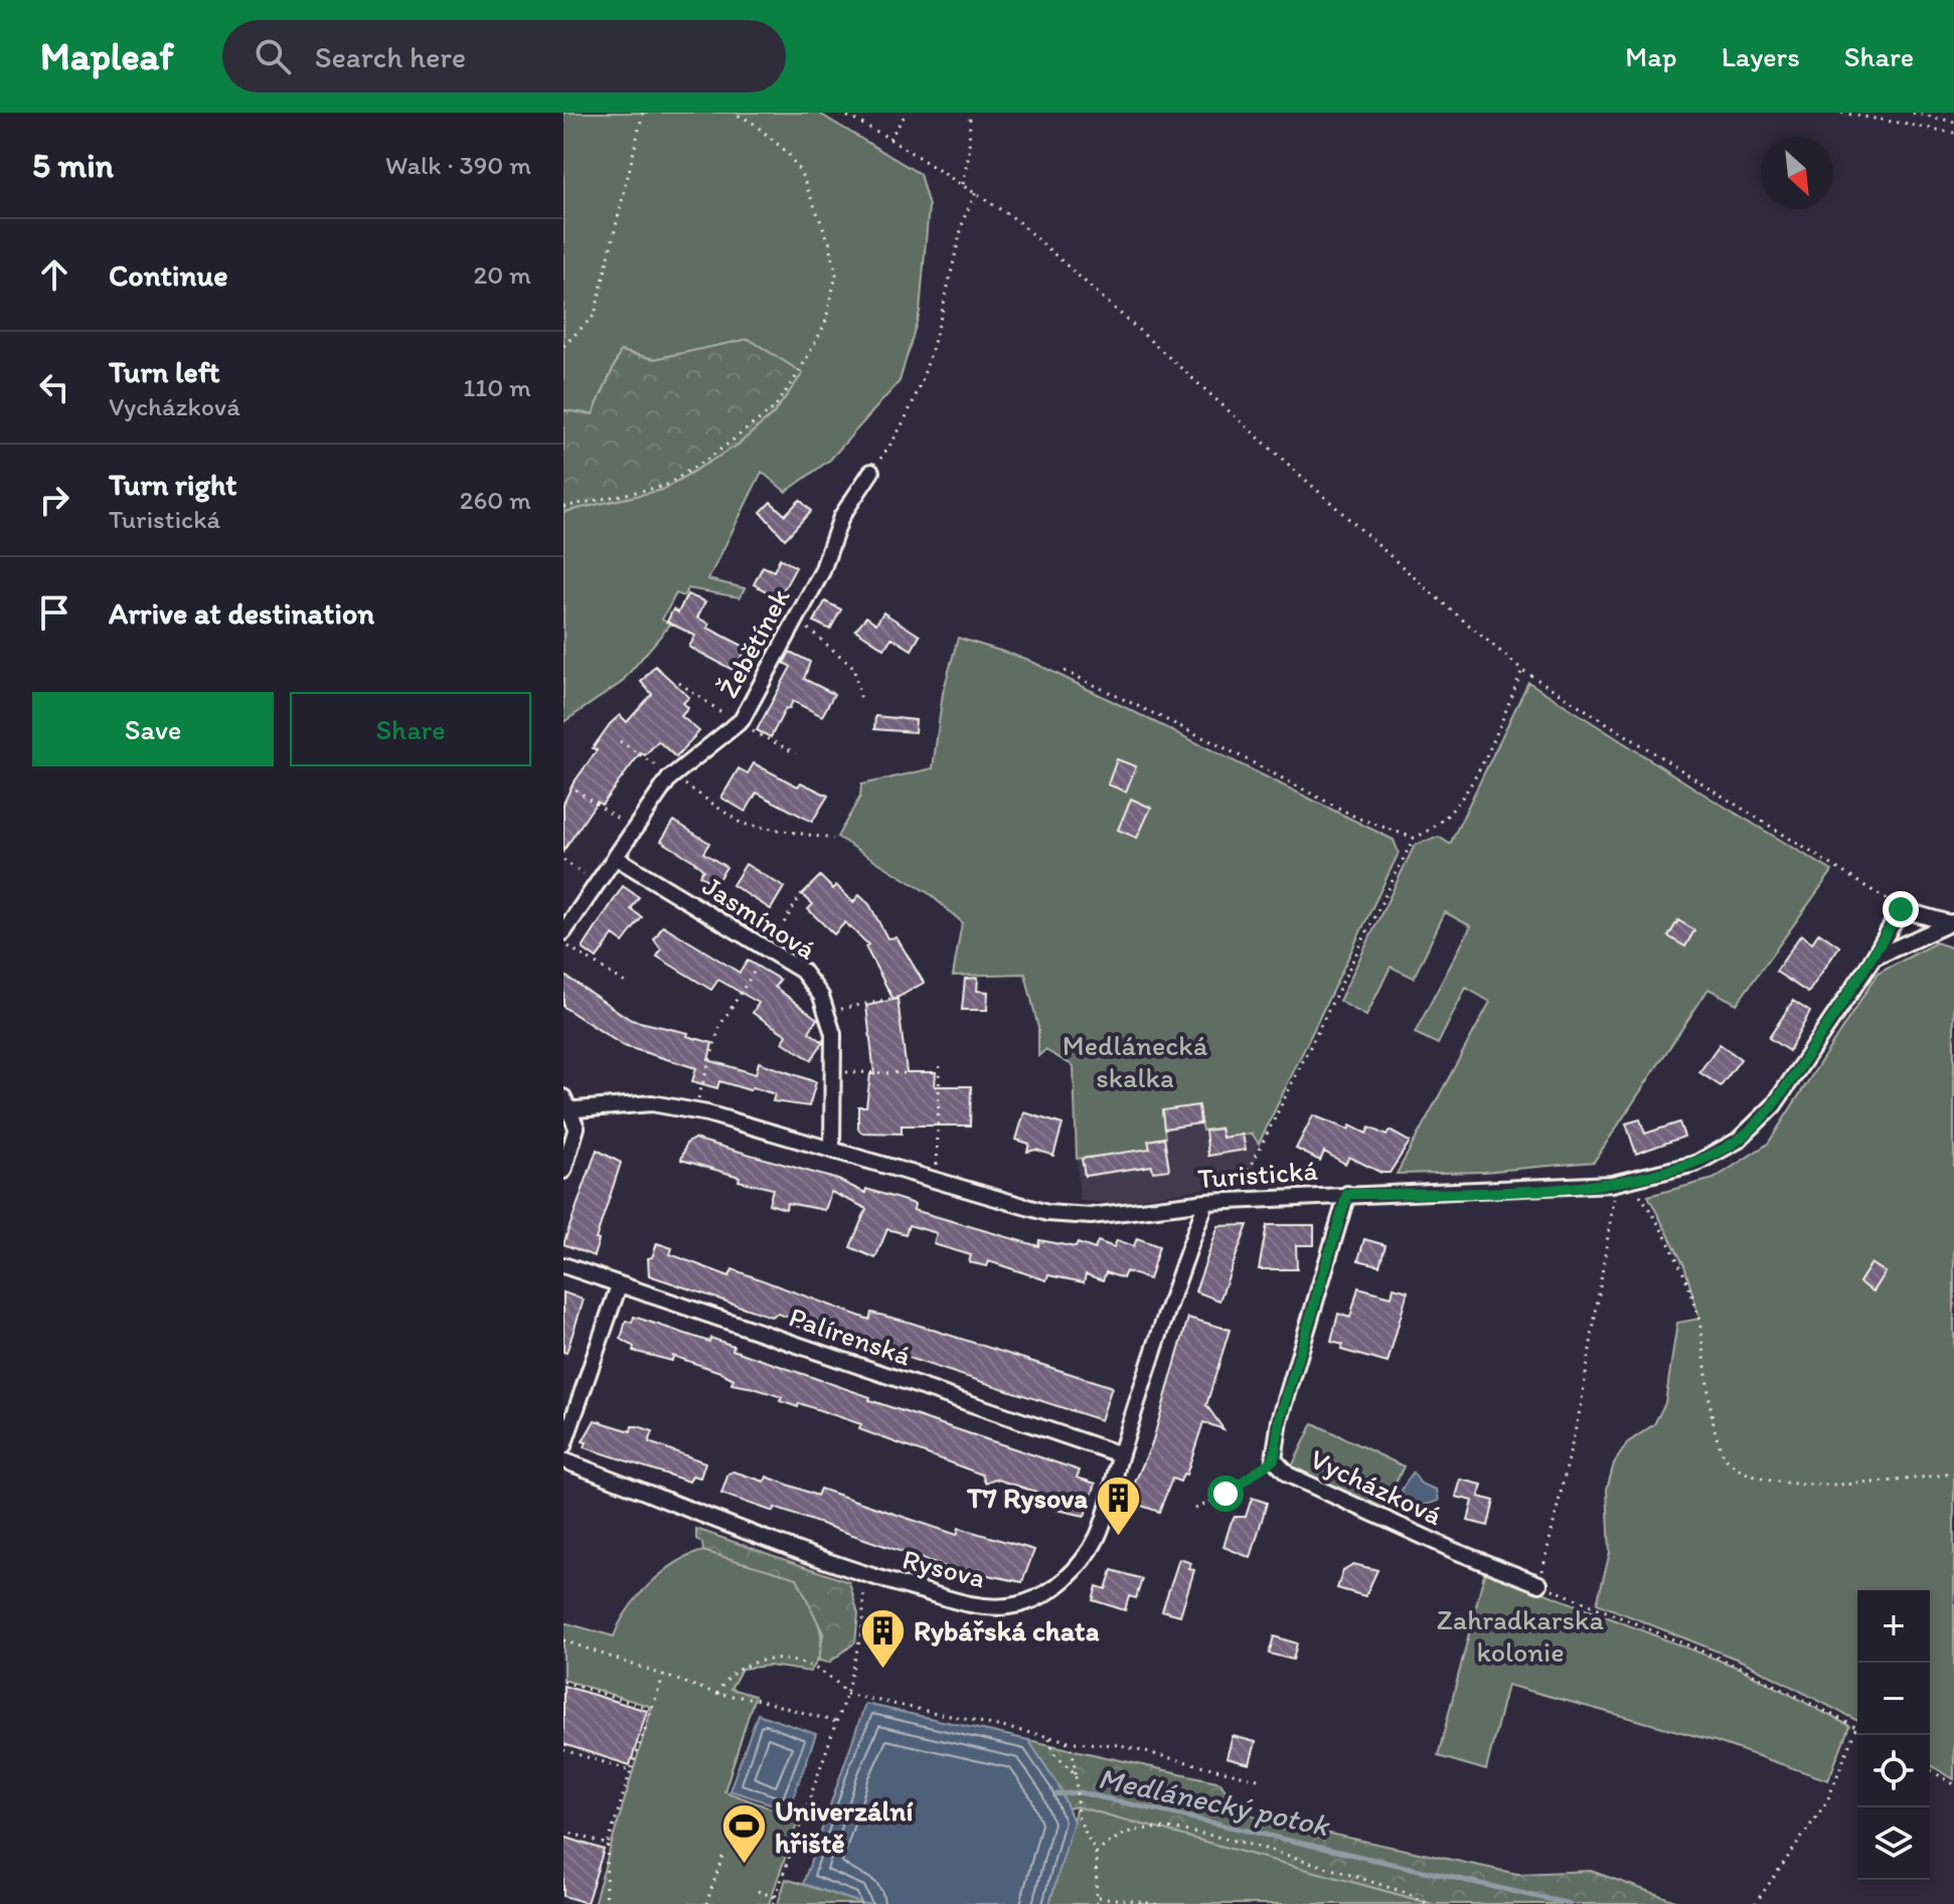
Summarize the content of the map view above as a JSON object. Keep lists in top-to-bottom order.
{
  "streets": {
    "street": [
      "Žebětínek",
      "Jasmínová",
      "Turistická",
      "Palírenská",
      "Vycházková",
      "Rysova"
    ]
  },
  "crossings": [
    ["Žebětínek", "Jasmínová"],
    ["Jasmínová", "Turistická"],
    ["Turistická", "Vycházková"],
    ["Turistická", "Rysova"],
    ["Palírenská", "Rysova"]
  ],
  "water": ["Medlánecký potok"],
  "parks": ["Medlánecká skalka", "Zahradkarska kolonie"],
  "places": {
    "building": ["T7 Rysova", "Rybářská chata"],
    "sports": ["Univerzální hřiště"]
  },
  "north": "bottom right",
  "page": {
    "header": "Mapleaf",
    "search": "Search here",
    "nav": ["Map", "Layers", "Share"],
    "heading": ["5 min", "Walk · 390 m"],
    "list": [
      ["Continue", "20 m"],
      ["Turn left", "Vycházková", "110 m"],
      ["Turn right", "Turistická", "260 m"],
      "Arrive at destination"
    ],
    "buttons": ["Save", "Share"],
    "map_buttons": ["+", "−"]
  }
}
